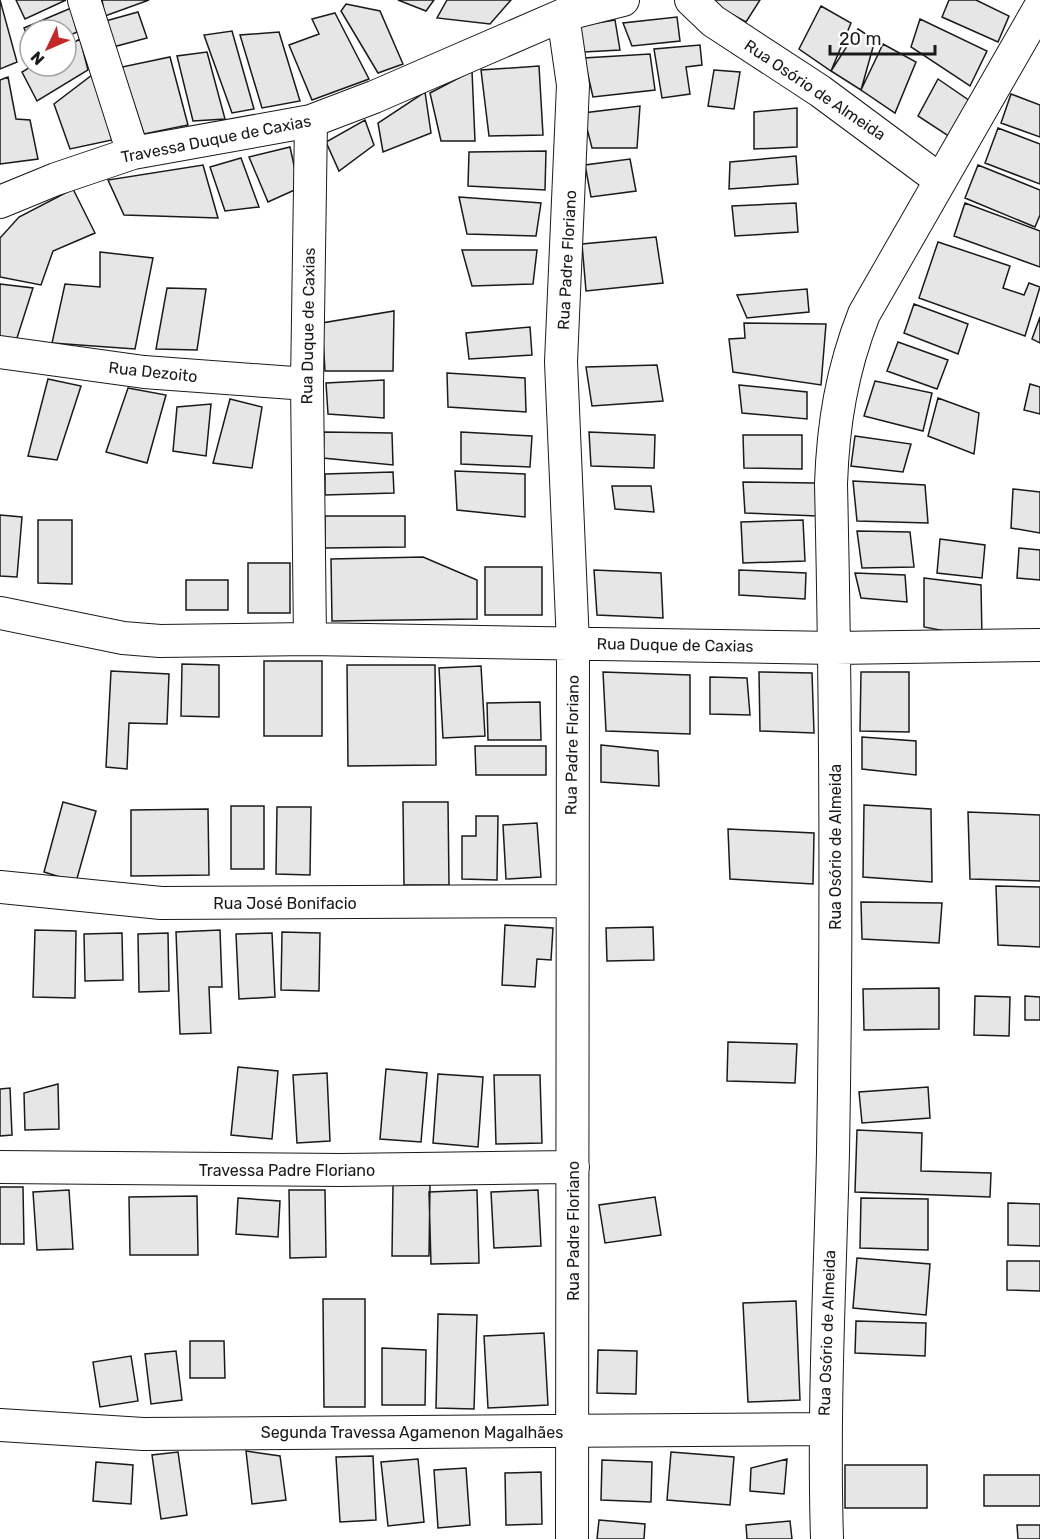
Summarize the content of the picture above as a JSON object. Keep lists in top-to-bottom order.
{
  "streets": {
    "street": [
      "Rua Osório de Almeida",
      "Travessa Duque de Caxias",
      "Rua Padre Floriano",
      "Rua Duque de Caxias",
      "Rua Dezoito",
      "Rua José Bonifacio",
      "Travessa Padre Floriano",
      "Segunda Travessa Agamenon Magalhães"
    ]
  },
  "crossings": [
    ["Rua Osório de Almeida", "Rua Duque de Caxias"],
    ["Rua Osório de Almeida", "Segunda Travessa Agamenon Magalhães"],
    ["Travessa Duque de Caxias", "Rua Padre Floriano"],
    ["Travessa Duque de Caxias", "Rua Duque de Caxias"],
    ["Rua Padre Floriano", "Rua Duque de Caxias"],
    ["Rua Padre Floriano", "Rua José Bonifacio"],
    ["Rua Padre Floriano", "Travessa Padre Floriano"],
    ["Rua Padre Floriano", "Segunda Travessa Agamenon Magalhães"],
    ["Rua Duque de Caxias", "Rua Dezoito"]
  ],
  "scale_bar": "20 m",
  "north": "bottom left"
}
